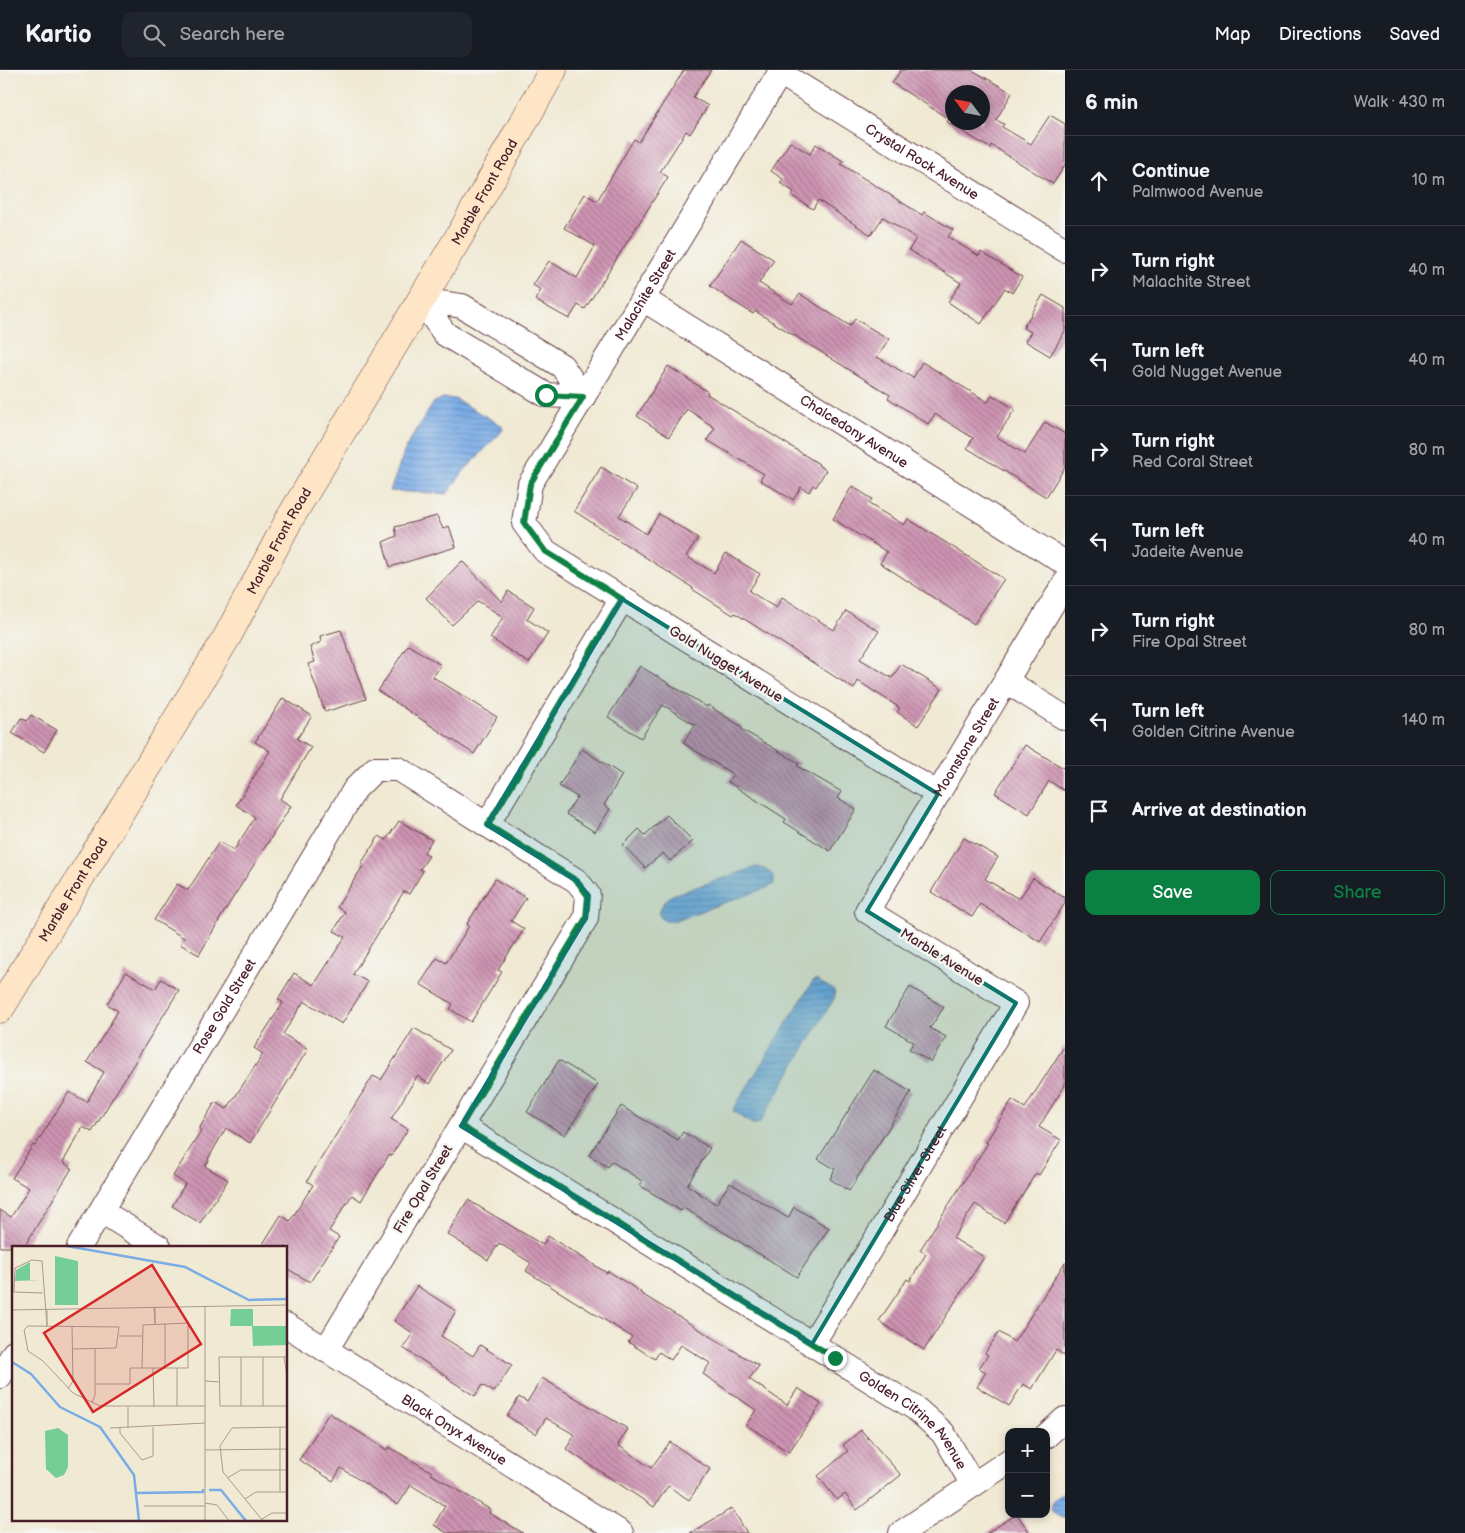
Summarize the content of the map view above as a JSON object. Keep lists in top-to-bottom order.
{
  "streets": {
    "street": [
      "Crystal Rock Avenue",
      "Marble Front Road",
      "Malachite Street",
      "Chalcedony Avenue",
      "Gold Nugget Avenue",
      "Moonstone Street",
      "Marble Avenue",
      "Rose Gold Street",
      "Blue Silver Street",
      "Fire Opal Street",
      "Golden Citrine Avenue",
      "Black Onyx Avenue"
    ]
  },
  "crossings": [
    ["Crystal Rock Avenue", "Malachite Street"],
    ["Malachite Street", "Chalcedony Avenue"],
    ["Malachite Street", "Gold Nugget Avenue"],
    ["Gold Nugget Avenue", "Moonstone Street"],
    ["Moonstone Street", "Marble Avenue"],
    ["Marble Avenue", "Blue Silver Street"],
    ["Rose Gold Street", "Fire Opal Street"],
    ["Blue Silver Street", "Golden Citrine Avenue"],
    ["Fire Opal Street", "Golden Citrine Avenue"],
    ["Fire Opal Street", "Black Onyx Avenue"]
  ],
  "north": "top left",
  "page": {
    "header": "Kartio",
    "search": "Search here",
    "nav": ["Map", "Directions", "Saved"],
    "heading": ["6 min", "Walk · 430 m"],
    "list": [
      ["Continue", "Palmwood Avenue", "10 m"],
      ["Turn right", "Malachite Street", "40 m"],
      ["Turn left", "Gold Nugget Avenue", "40 m"],
      ["Turn right", "Red Coral Street", "80 m"],
      ["Turn left", "Jadeite Avenue", "40 m"],
      ["Turn right", "Fire Opal Street", "80 m"],
      ["Turn left", "Golden Citrine Avenue", "140 m"],
      "Arrive at destination"
    ],
    "buttons": ["Save", "Share"],
    "map_buttons": ["+", "−"]
  }
}
